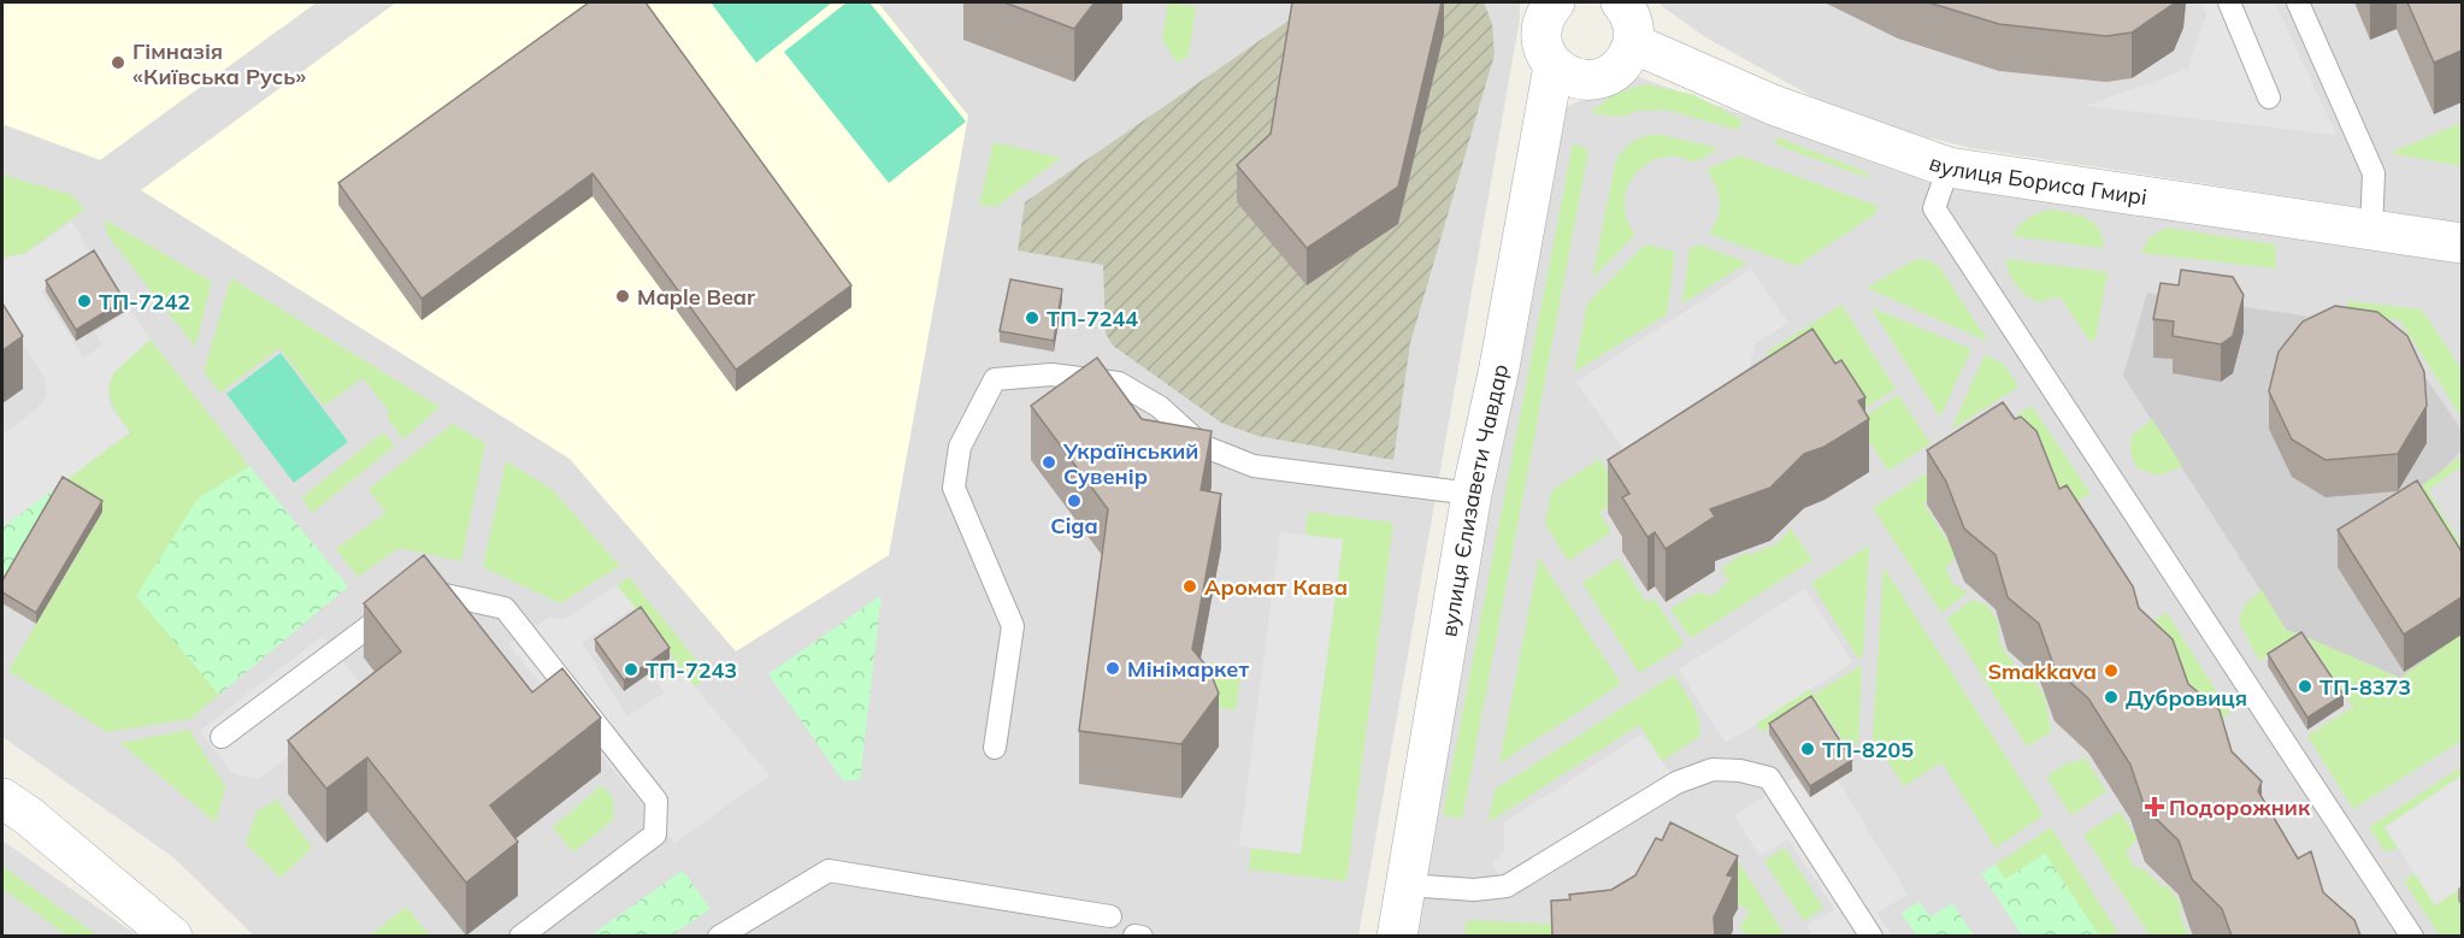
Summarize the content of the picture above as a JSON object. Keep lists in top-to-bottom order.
{
  "streets": {
    "street": ["вулиця Бориса Гмирі", "вулиця Єлизавети Чавдар"]
  },
  "places": {
    "other": [
      "Гімназія «Київська Русь»",
      "Maple Bear",
      "ТП-7242",
      "ТП-7244",
      "Український Сувенір",
      "Ciga",
      "Аромат Кава",
      "Мінімаркет",
      "ТП-7243",
      "Smakkava",
      "ТП-8373",
      "Дубровиця",
      "ТП-8205"
    ],
    "health": ["Подорожник"]
  }
}
